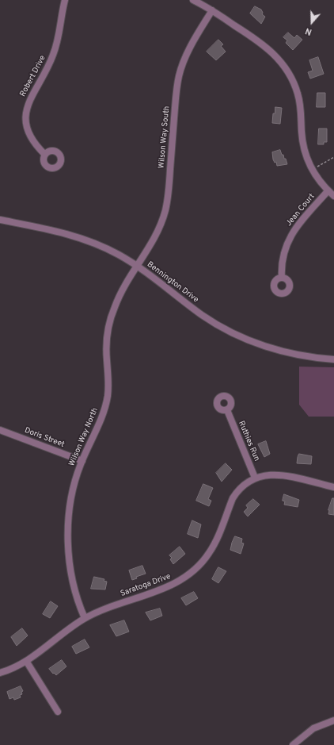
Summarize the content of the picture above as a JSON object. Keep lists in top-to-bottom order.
{
  "streets": {
    "street": [
      "Robert Drive",
      "Wilson Way South",
      "Jean Court",
      "Bennington Drive",
      "Wilson Way North",
      "Doris Street",
      "Ruthies Run",
      "Saratoga Drive"
    ]
  },
  "crossings": [
    ["Wilson Way South", "Bennington Drive"],
    ["Wilson Way South", "Wilson Way North"],
    ["Bennington Drive", "Wilson Way North"],
    ["Wilson Way North", "Doris Street"],
    ["Wilson Way North", "Saratoga Drive"],
    ["Ruthies Run", "Saratoga Drive"]
  ],
  "north": "bottom"
}
